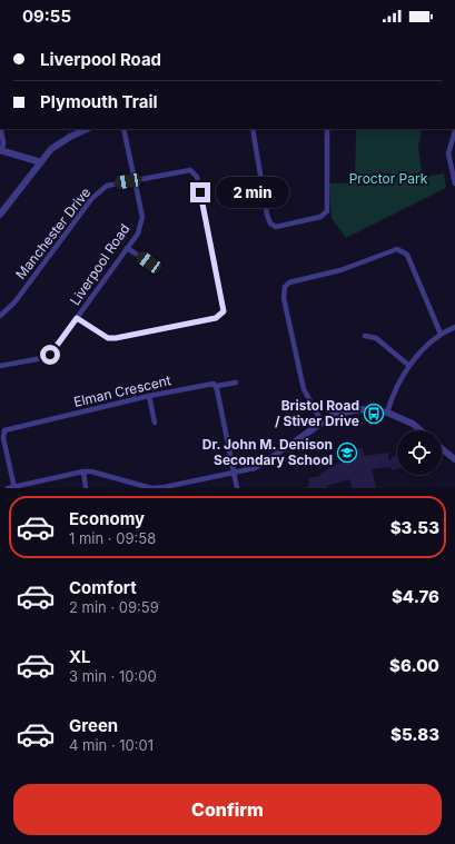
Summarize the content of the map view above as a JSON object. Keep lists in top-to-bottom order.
{
  "streets": {
    "street": ["Manchester Drive", "Liverpool Road", "Elman Crescent"]
  },
  "crossings": [
    ["Manchester Drive", "Liverpool Road"]
  ],
  "parks": ["Proctor Park"],
  "places": {
    "bus stop": ["Bristol Road / Stiver Drive"],
    "school or university": ["Dr. John M. Denison Secondary School"]
  },
  "page": {
    "status": "09:55",
    "banner": ["Liverpool Road", "Plymouth Trail"],
    "bubble": "2 min",
    "list": [
      {
        "name": "Economy",
        "note": "1 min · 09:58",
        "value": "$3.53"
      },
      {
        "name": "Comfort",
        "note": "2 min · 09:59",
        "value": "$4.76"
      },
      {
        "name": "XL",
        "note": "3 min · 10:00",
        "value": "$6.00"
      },
      {
        "name": "Green",
        "note": "4 min · 10:01",
        "value": "$5.83"
      }
    ],
    "buttons": "Confirm"
  }
}
